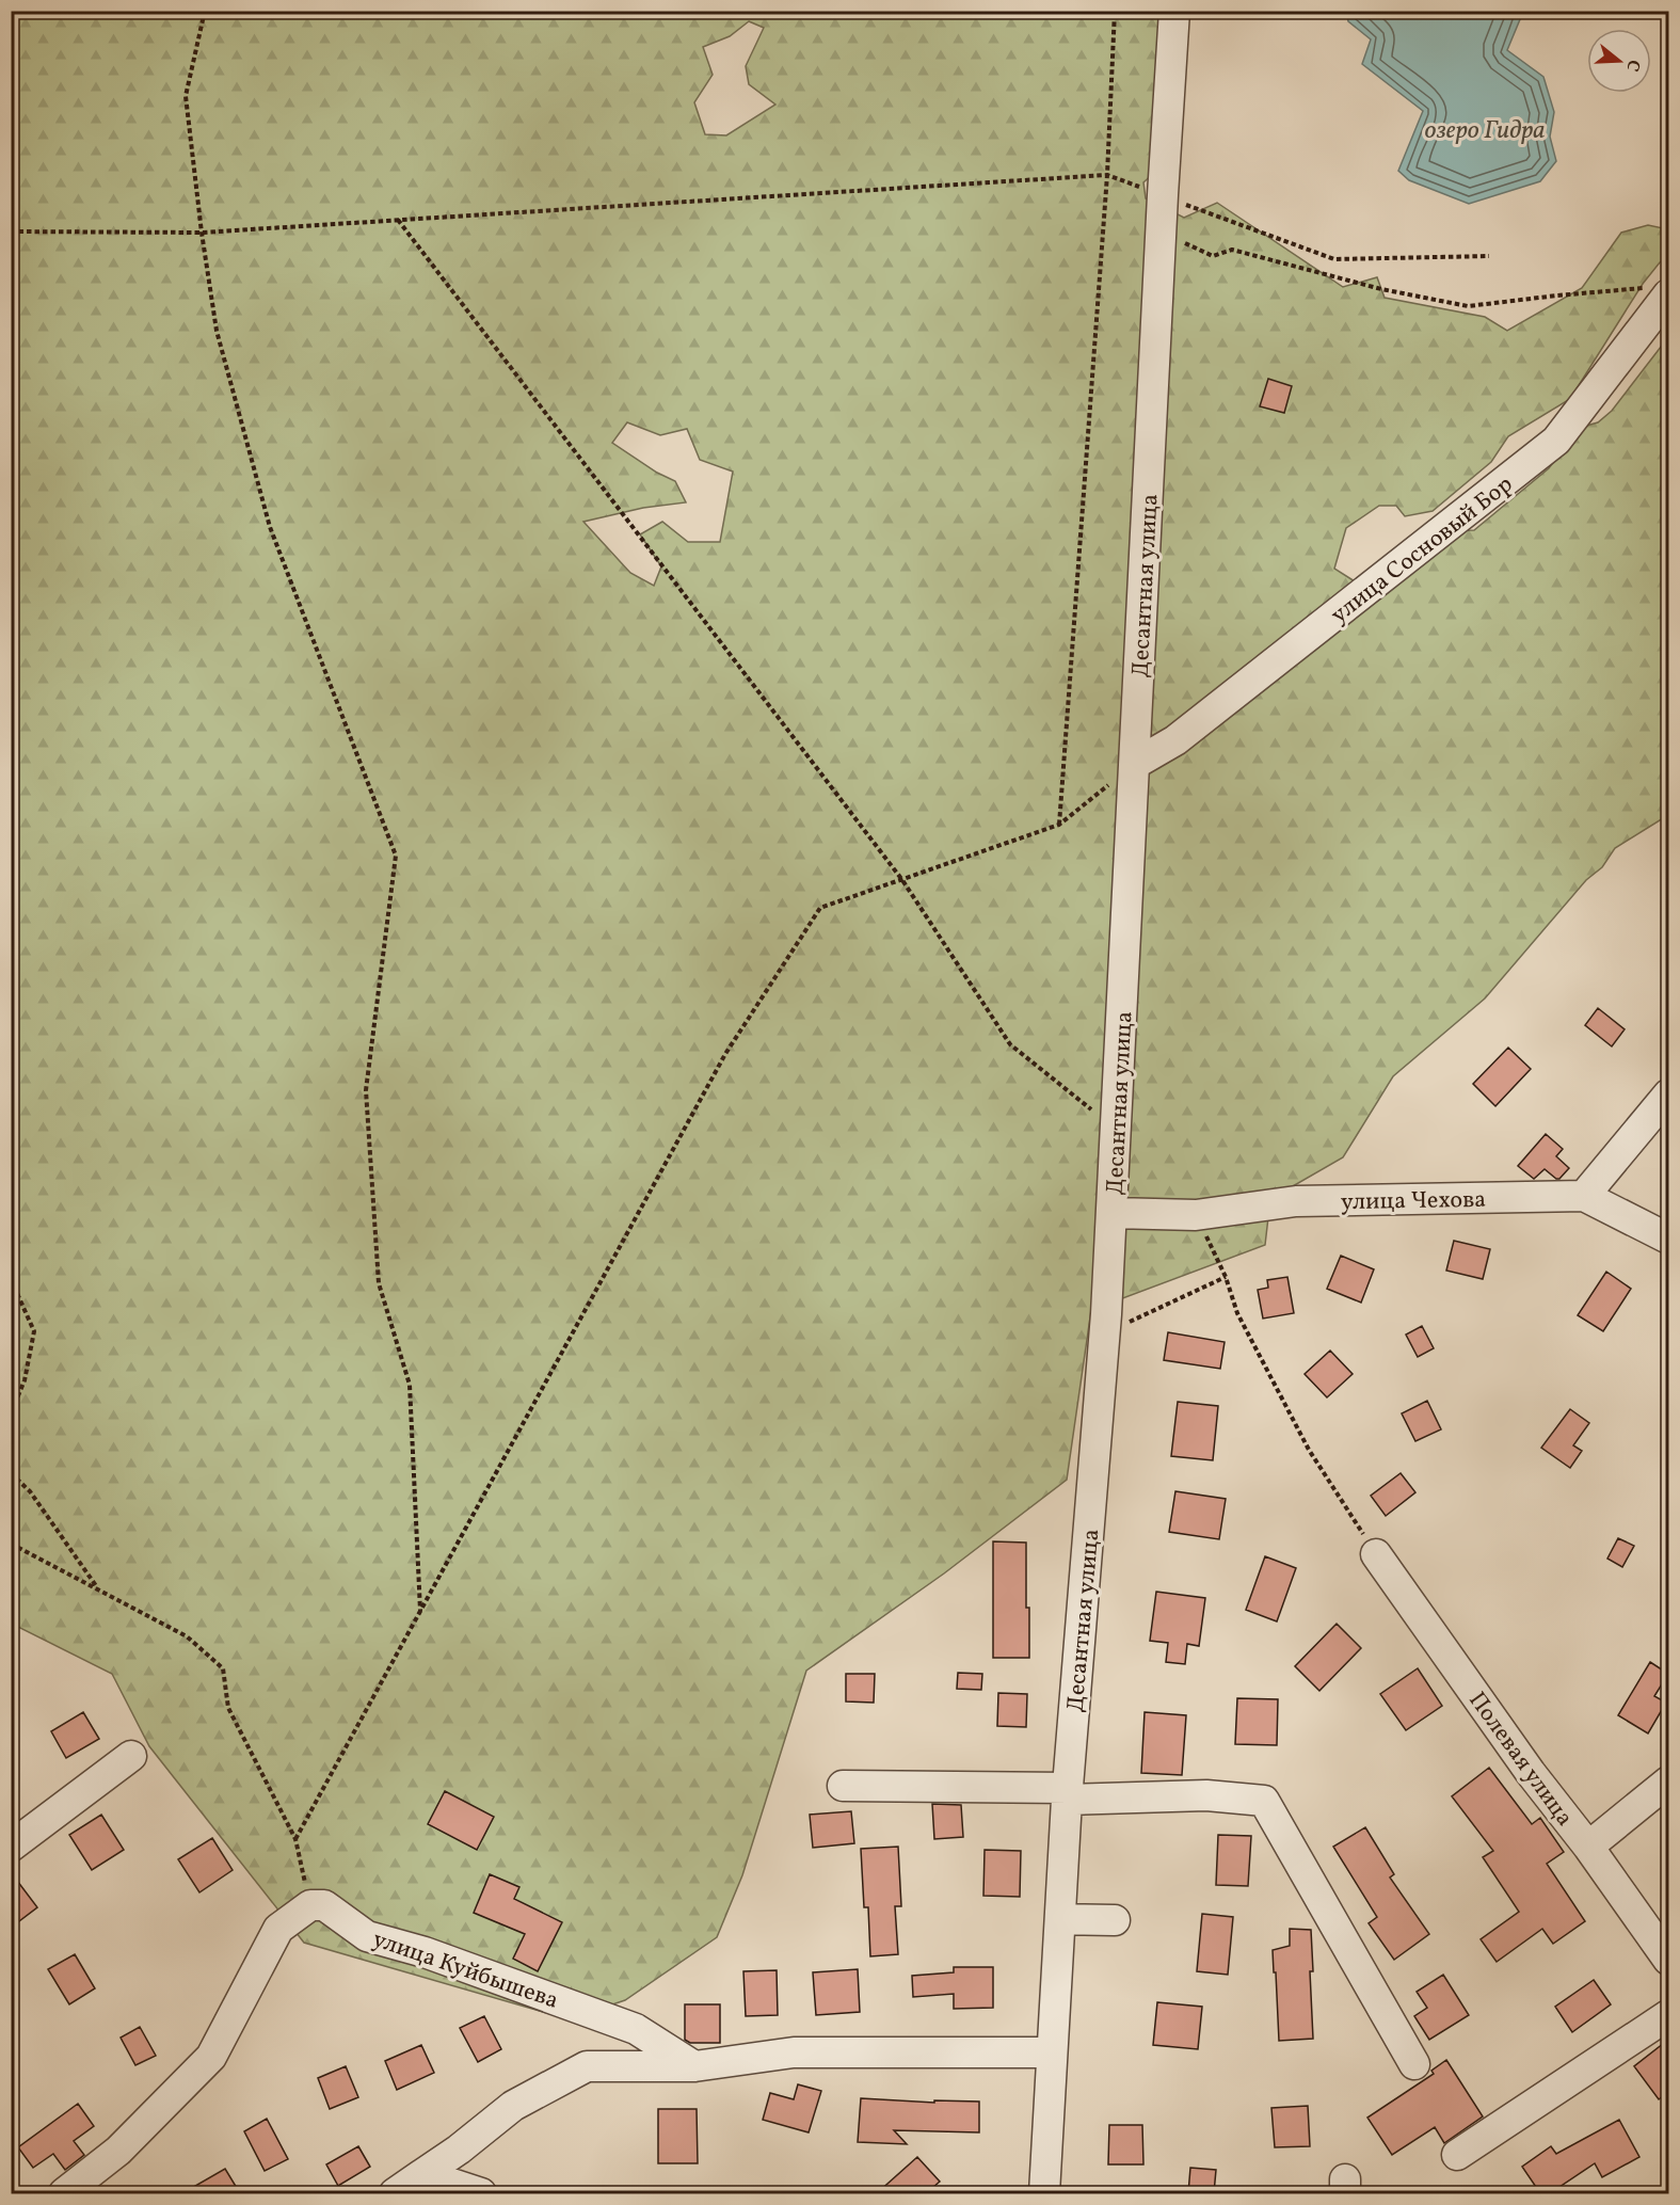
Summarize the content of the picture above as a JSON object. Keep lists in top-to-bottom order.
{
  "streets": {
    "street": [
      "улица Сосновый Бор",
      "Десантная улица",
      "улица Чехова",
      "Полевая улица",
      "улица Куйбышева"
    ]
  },
  "crossings": [
    ["улица Сосновый Бор", "Десантная улица"],
    ["Десантная улица", "улица Чехова"]
  ],
  "water": ["озеро Гидра"],
  "north": "right"
}
